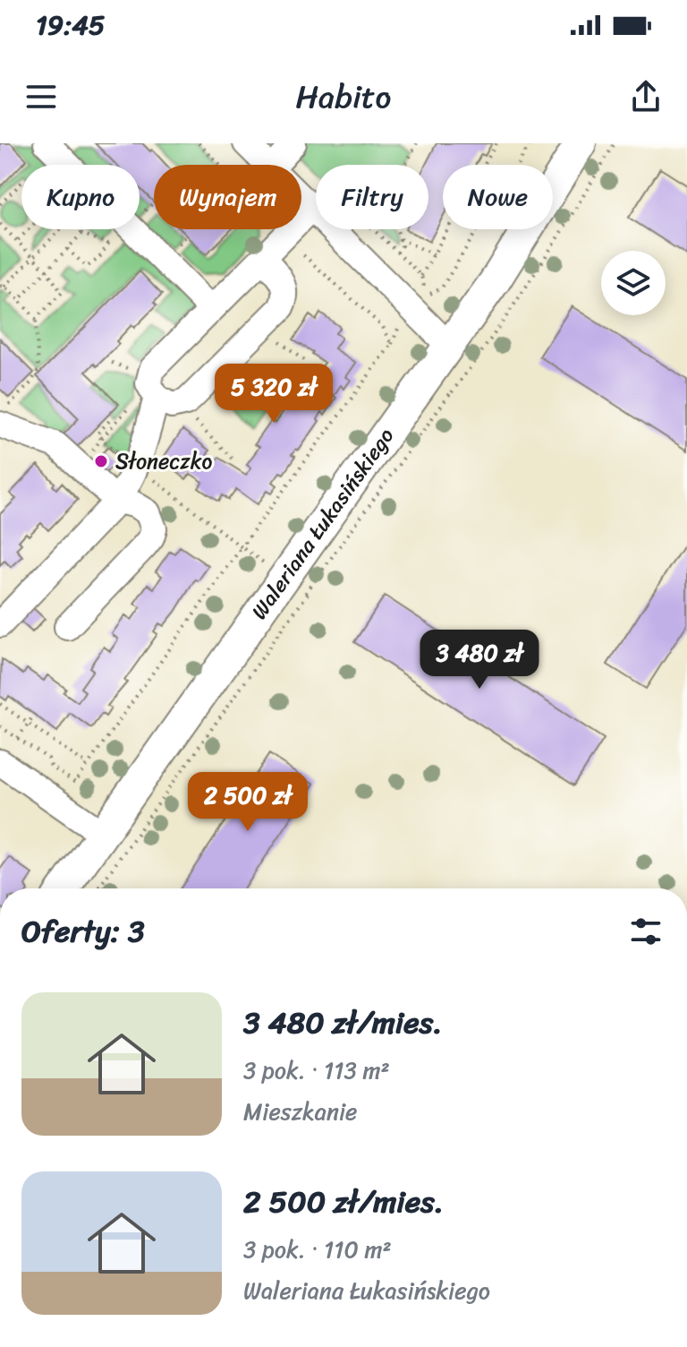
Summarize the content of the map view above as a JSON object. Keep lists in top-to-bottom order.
{
  "streets": {
    "street": ["Waleriana Łukasińskiego"]
  },
  "places": ["Słoneczko"],
  "page": {
    "status": "19:45",
    "header": "Habito",
    "chip": [
      "Kupno",
      "Wynajem",
      "Filtry",
      "Nowe"
    ],
    "price": ["5 320 zł", "3 480 zł", "2 500 zł"],
    "heading": "Oferty: 3",
    "list": [
      {
        "name": "3 480 zł/mies.",
        "note": "3 pok. · 113 m² · Mieszkanie"
      },
      {
        "name": "2 500 zł/mies.",
        "note": "3 pok. · 110 m² · Waleriana Łukasińskiego"
      }
    ]
  }
}
